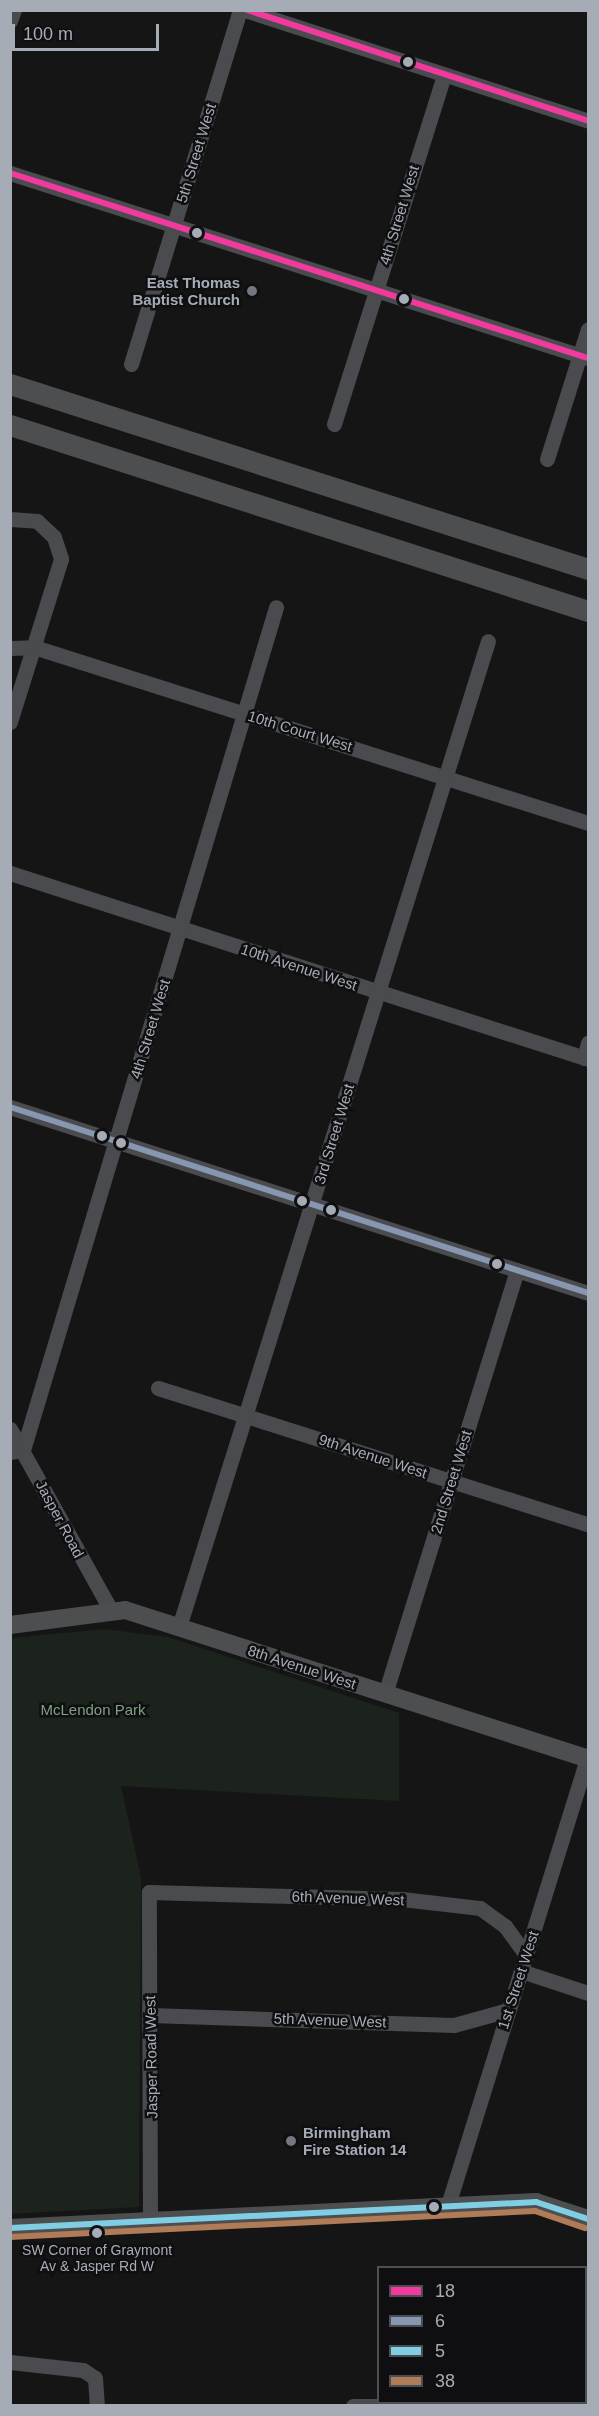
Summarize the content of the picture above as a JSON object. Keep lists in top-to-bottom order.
{
  "streets": {
    "main road": ["8th Avenue West"],
    "street": [
      "5th Street West",
      "4th Street West",
      "10th Court West",
      "10th Avenue West",
      "3rd Street West",
      "9th Avenue West",
      "2nd Street West",
      "Jasper Road",
      "6th Avenue West",
      "1st Street West",
      "5th Avenue West",
      "Jasper Road West"
    ]
  },
  "crossings": [
    ["4th Street West", "10th Court West"],
    ["4th Street West", "10th Avenue West"],
    ["4th Street West", "Jasper Road"],
    ["10th Court West", "3rd Street West"],
    ["10th Avenue West", "3rd Street West"],
    ["3rd Street West", "9th Avenue West"],
    ["3rd Street West", "8th Avenue West"],
    ["9th Avenue West", "2nd Street West"],
    ["2nd Street West", "8th Avenue West"],
    ["Jasper Road", "8th Avenue West"],
    ["8th Avenue West", "1st Street West"],
    ["6th Avenue West", "1st Street West"],
    ["6th Avenue West", "Jasper Road West"],
    ["1st Street West", "5th Avenue West"],
    ["5th Avenue West", "Jasper Road West"]
  ],
  "parks": ["McLendon Park"],
  "places": ["East Thomas Baptist Church", "Birmingham Fire Station 14", "SW Corner of Graymont Av & Jasper Rd W"],
  "lines": [
    "transit line 18",
    "transit line 6",
    "transit line 5",
    "transit line 38"
  ],
  "legend": [
    "18",
    "6",
    "5",
    "38"
  ],
  "scale_bar": "100 m"
}
